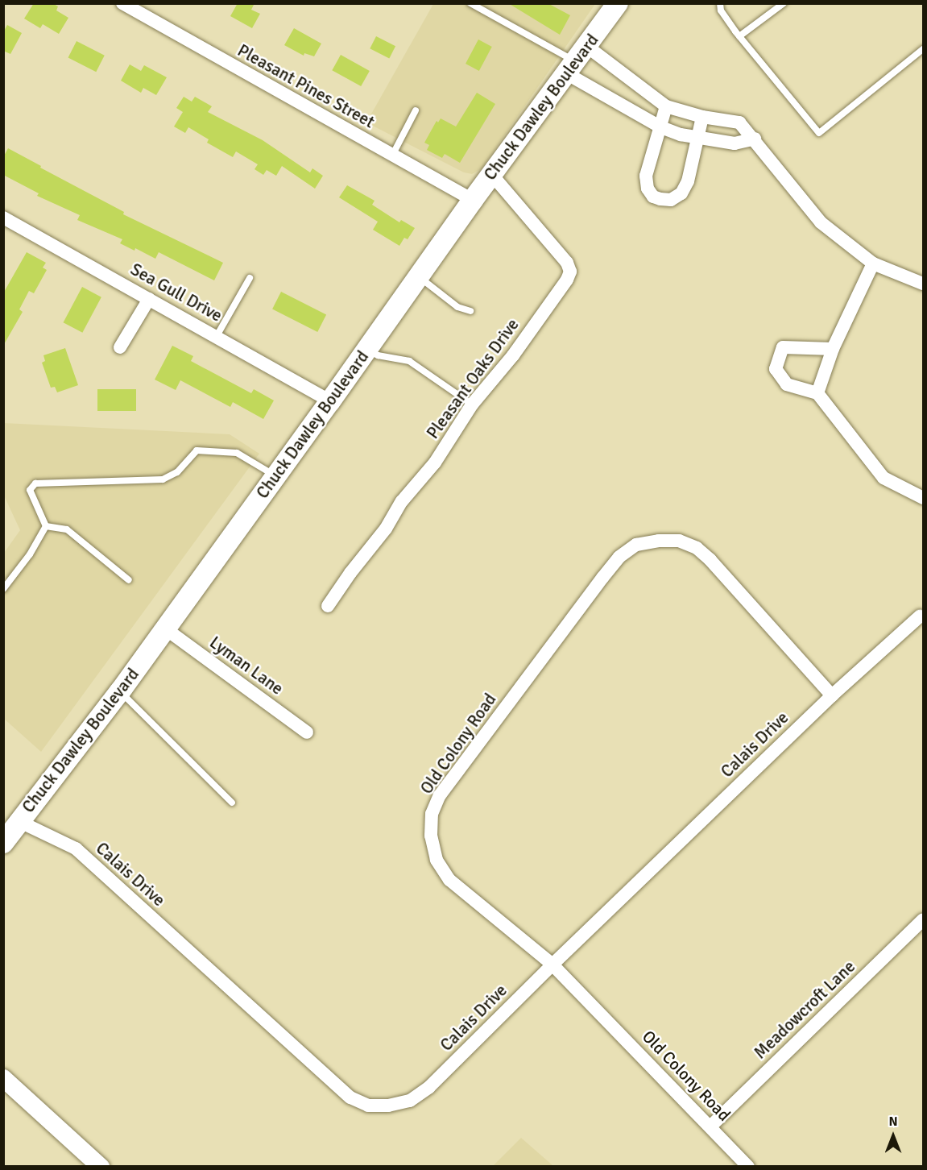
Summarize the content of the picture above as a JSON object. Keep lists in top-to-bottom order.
{
  "streets": {
    "main road": ["Chuck Dawley Boulevard"],
    "street": [
      "Pleasant Pines Street",
      "Sea Gull Drive",
      "Pleasant Oaks Drive",
      "Lyman Lane",
      "Old Colony Road",
      "Calais Drive",
      "Meadowcroft Lane"
    ]
  },
  "crossings": [
    ["Pleasant Pines Street", "Chuck Dawley Boulevard"],
    ["Chuck Dawley Boulevard", "Sea Gull Drive"],
    ["Chuck Dawley Boulevard", "Pleasant Oaks Drive"],
    ["Chuck Dawley Boulevard", "Lyman Lane"],
    ["Chuck Dawley Boulevard", "Calais Drive"],
    ["Old Colony Road", "Calais Drive"],
    ["Old Colony Road", "Meadowcroft Lane"]
  ],
  "north": "top"
}
